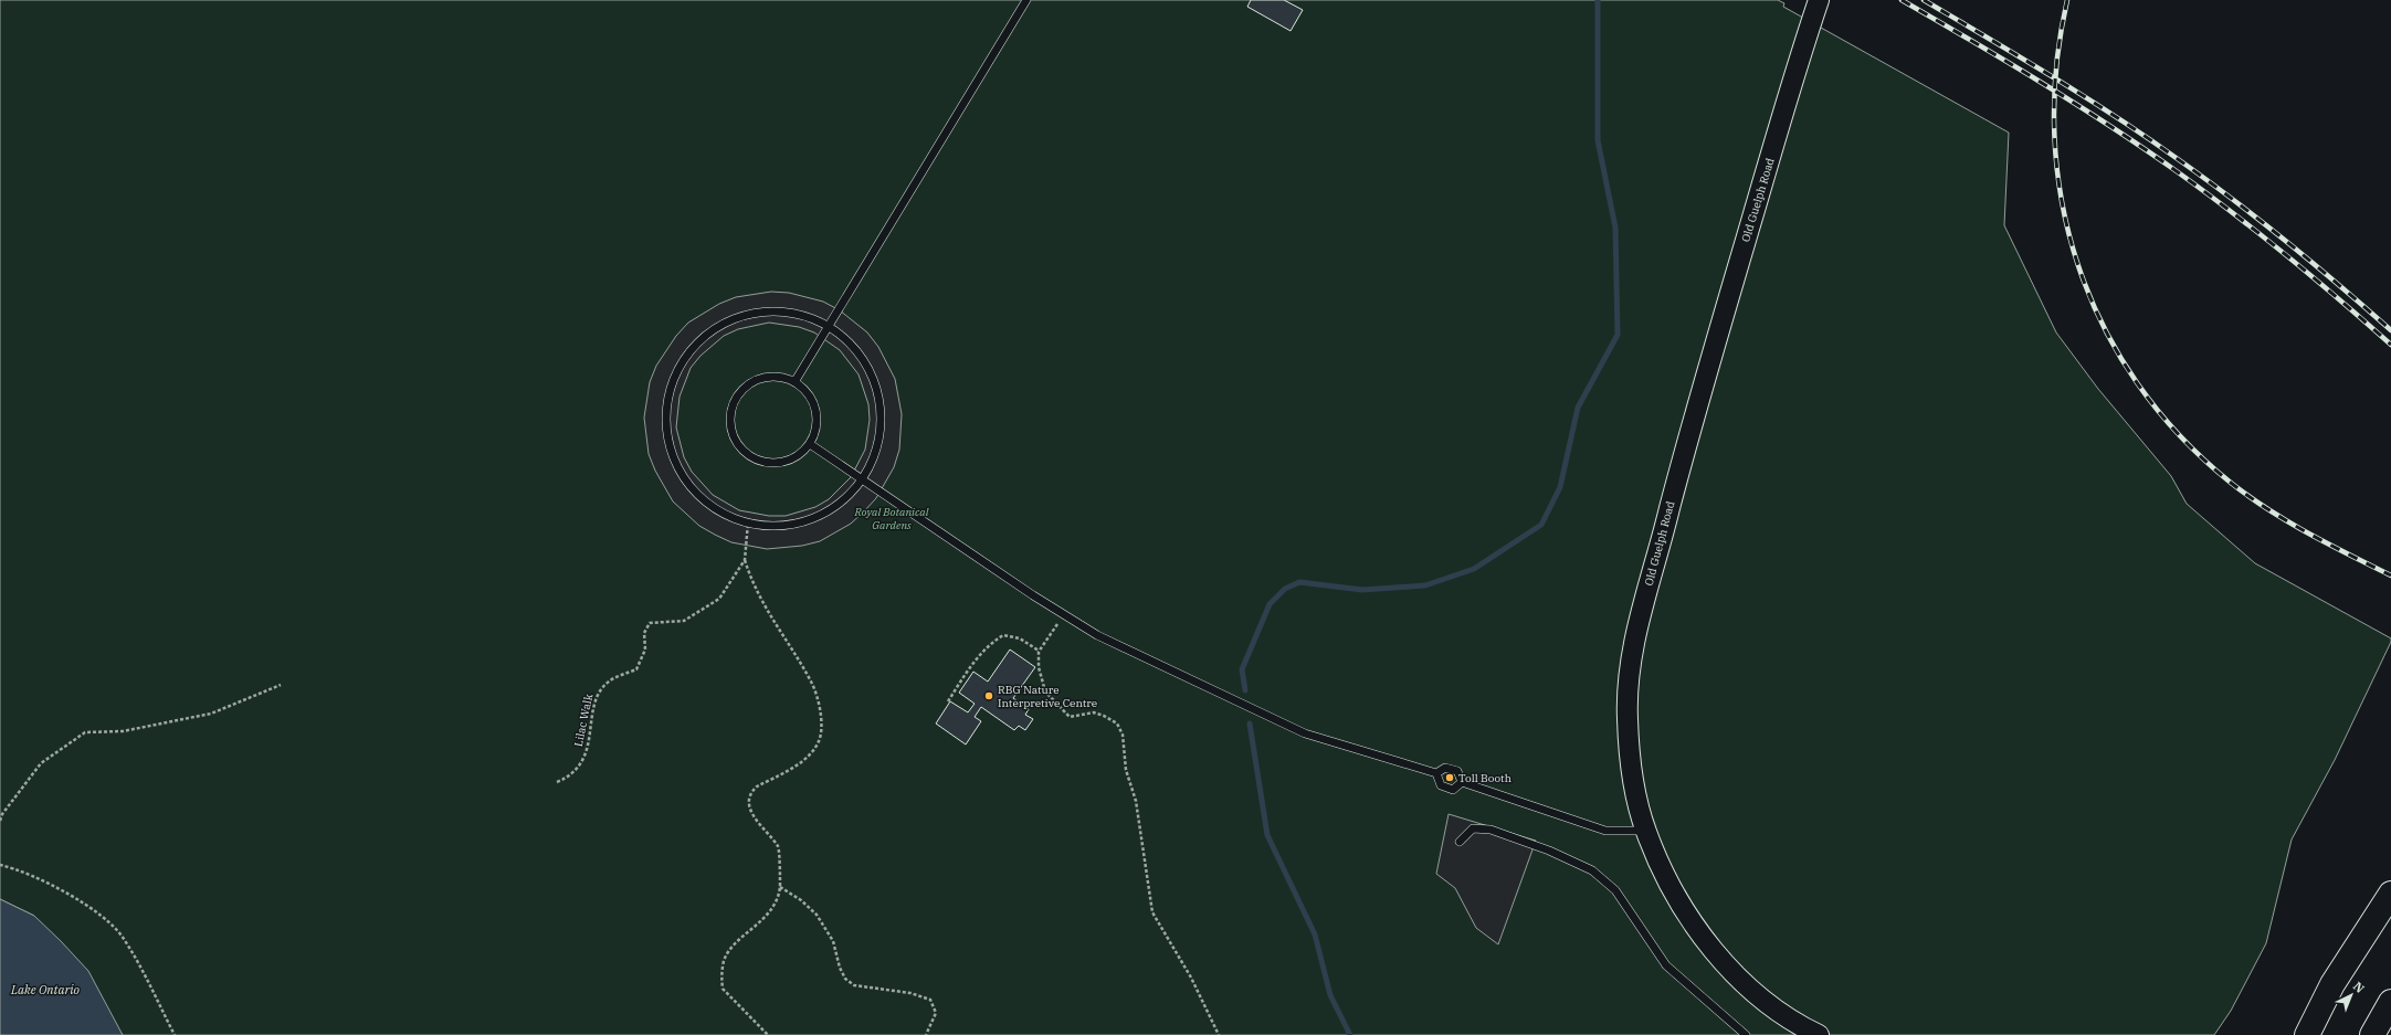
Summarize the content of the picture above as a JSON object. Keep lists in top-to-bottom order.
{
  "streets": {
    "street": ["Old Guelph Road"],
    "path": ["Lilac Walk"]
  },
  "water": ["Lake Ontario"],
  "parks": ["Royal Botanical Gardens"],
  "places": ["RBG Nature Interpretive Centre", "Toll Booth"],
  "north": "top right"
}
